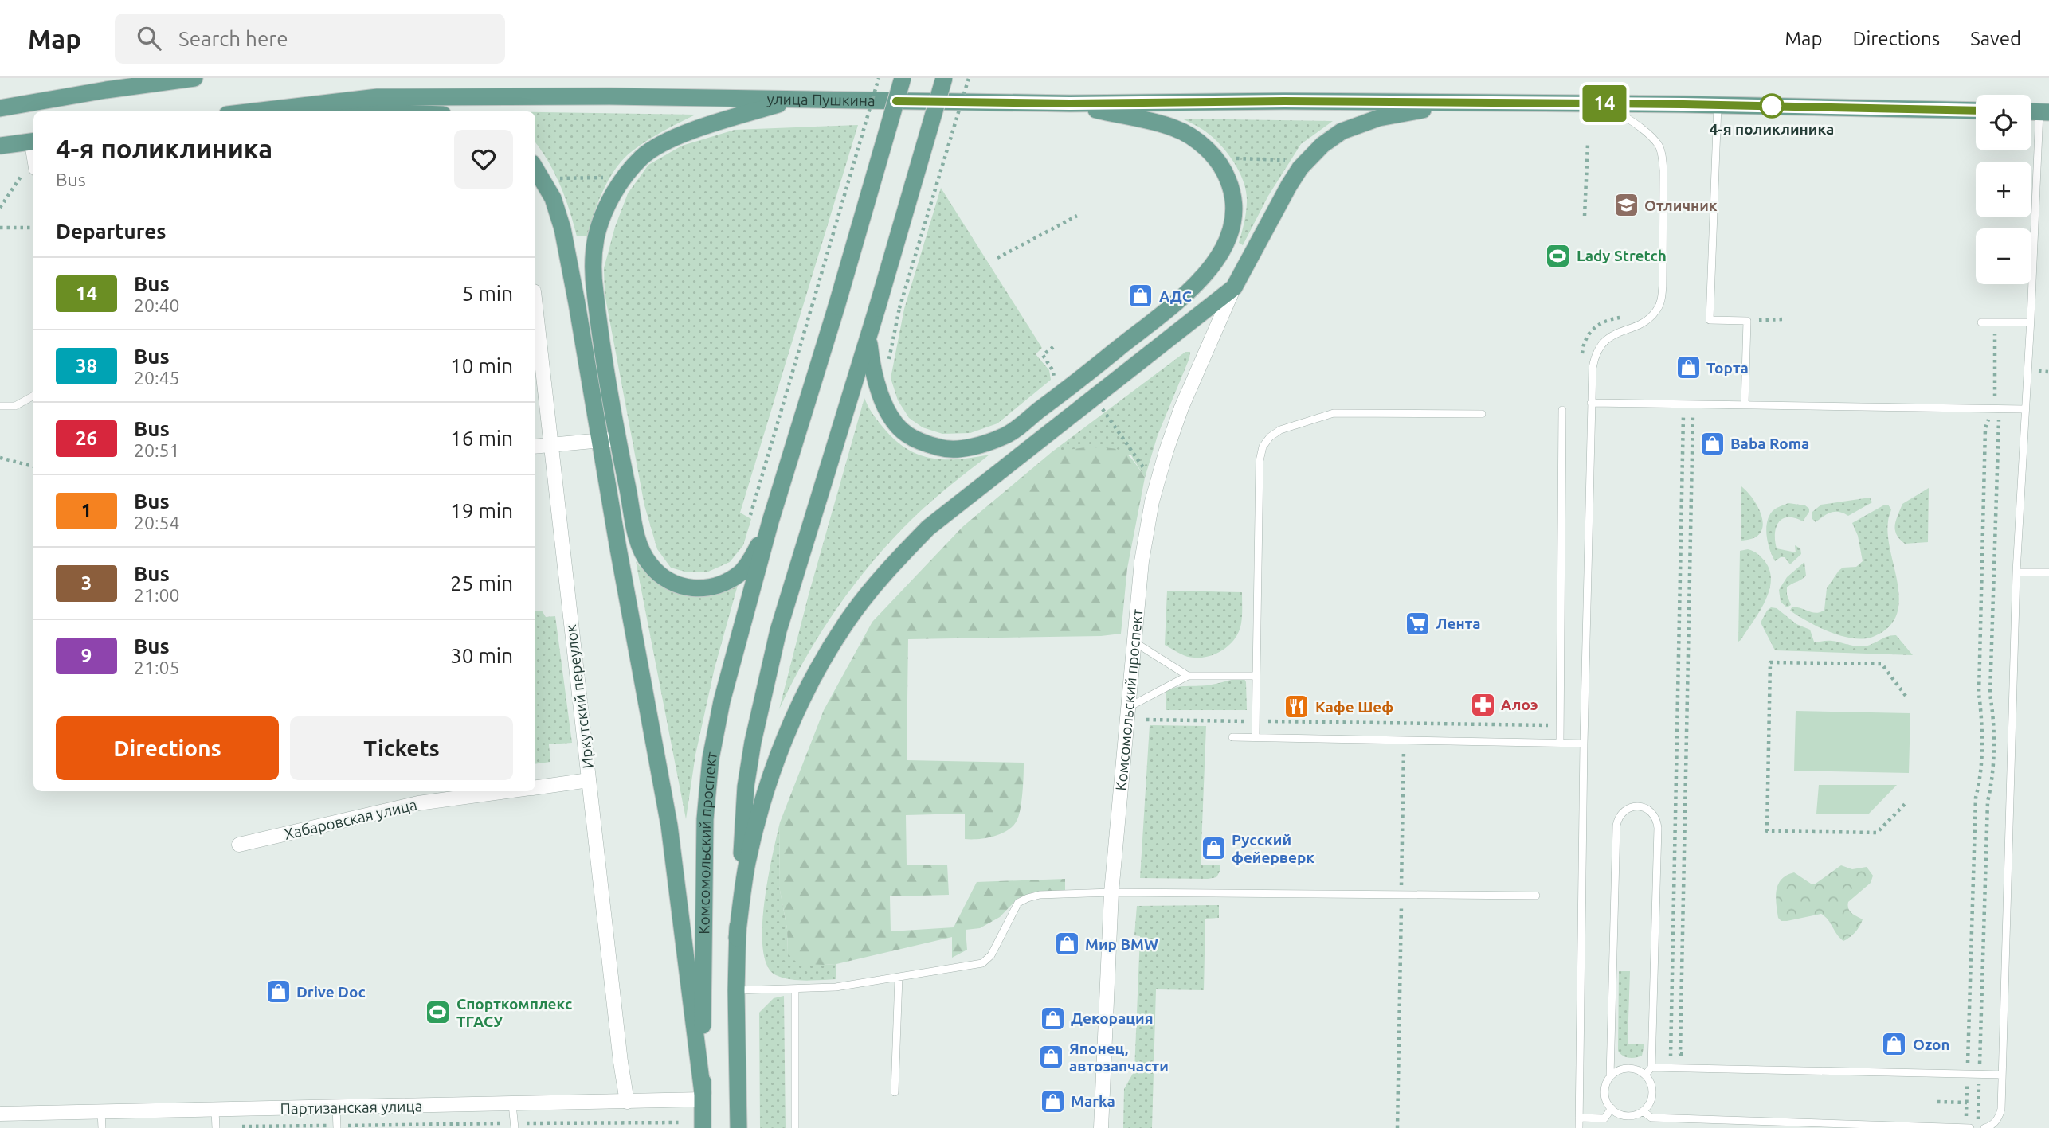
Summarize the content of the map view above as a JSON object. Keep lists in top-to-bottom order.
{
  "streets": {
    "main road": ["улица Пушкина", "Комсомольский проспект"],
    "street": ["Иркутский переулок", "Хабаровская улица", "Партизанская улица"]
  },
  "crossings": [
    ["Иркутский переулок", "Хабаровская улица"],
    ["Иркутский переулок", "Партизанская улица"],
    ["Комсомольский проспект", "Партизанская улица"]
  ],
  "places": {
    "other": ["4-я поликлиника"],
    "school or university": ["Отличник"],
    "sports": ["Lady Stretch", "Спорткомплекс ТГАСУ"],
    "shop": [
      "АДС",
      "Торта",
      "Baba Roma",
      "Русский фейерверк",
      "Мир BMW",
      "Drive Doc",
      "Декорация",
      "Ozon",
      "Японец, автозапчасти",
      "Marka"
    ],
    "supermarket": ["Лента"],
    "pharmacy": ["Алоэ"],
    "restaurant": ["Кафе Шеф"]
  },
  "lines": ["bus line 14"],
  "page": {
    "header": "Map",
    "search": "Search here",
    "nav": ["Map", "Directions", "Saved"],
    "on_map": "14",
    "map_buttons": ["+", "−"],
    "heading": [
      ["4-я поликлиника", "Bus"],
      "Departures"
    ],
    "list": [
      {
        "mark": "14",
        "name": "Bus",
        "note": "20:40",
        "value": "5 min"
      },
      {
        "mark": "38",
        "name": "Bus",
        "note": "20:45",
        "value": "10 min"
      },
      {
        "mark": "26",
        "name": "Bus",
        "note": "20:51",
        "value": "16 min"
      },
      {
        "mark": "1",
        "name": "Bus",
        "note": "20:54",
        "value": "19 min"
      },
      {
        "mark": "3",
        "name": "Bus",
        "note": "21:00",
        "value": "25 min"
      },
      {
        "mark": "9",
        "name": "Bus",
        "note": "21:05",
        "value": "30 min"
      }
    ],
    "buttons": ["Directions", "Tickets"]
  }
}
